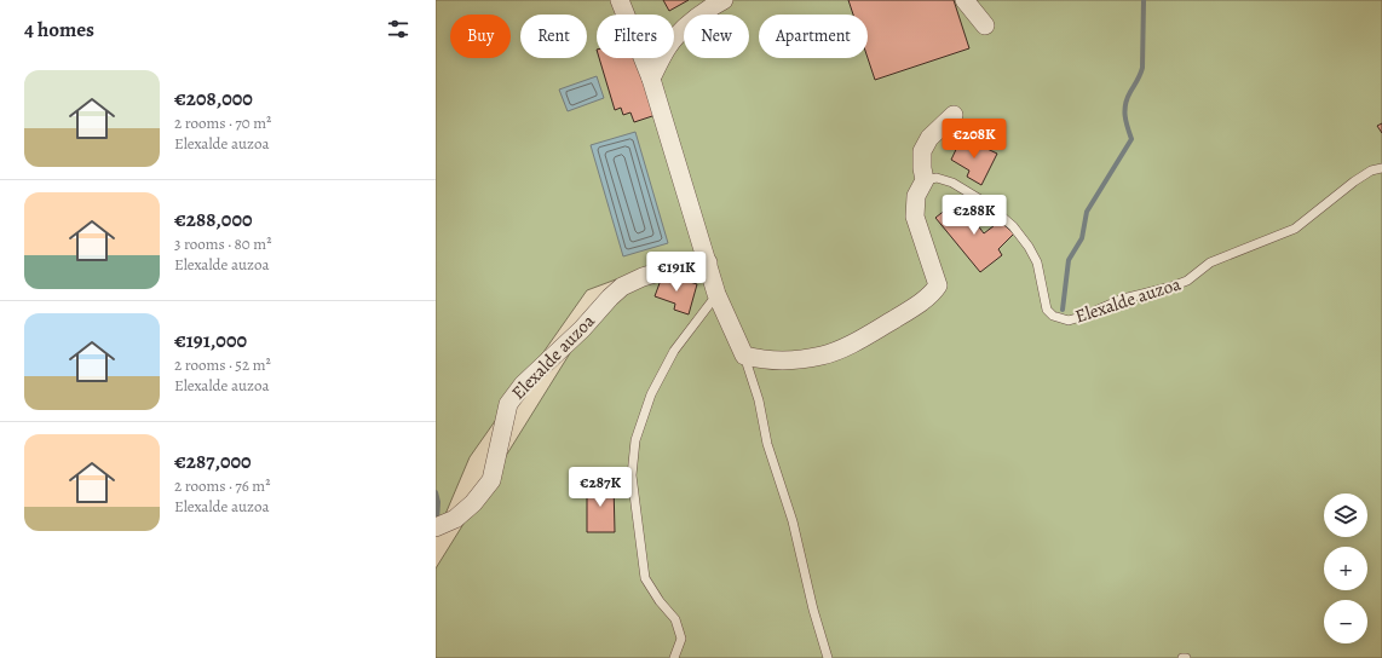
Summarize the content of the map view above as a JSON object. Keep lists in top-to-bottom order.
{
  "streets": {
    "street": ["Elexalde auzoa"]
  },
  "page": {
    "heading": "4 homes",
    "chip": [
      "Buy",
      "Rent",
      "Filters",
      "New",
      "Apartment"
    ],
    "list": [
      {
        "name": "€208,000",
        "note": "2 rooms · 70 m² · Elexalde auzoa"
      },
      {
        "name": "€288,000",
        "note": "3 rooms · 80 m² · Elexalde auzoa"
      },
      {
        "name": "€191,000",
        "note": "2 rooms · 52 m² · Elexalde auzoa"
      },
      {
        "name": "€287,000",
        "note": "2 rooms · 76 m² · Elexalde auzoa"
      }
    ],
    "price": [
      "€208K",
      "€288K",
      "€191K",
      "€287K"
    ],
    "map_buttons": ["+", "−"]
  }
}
